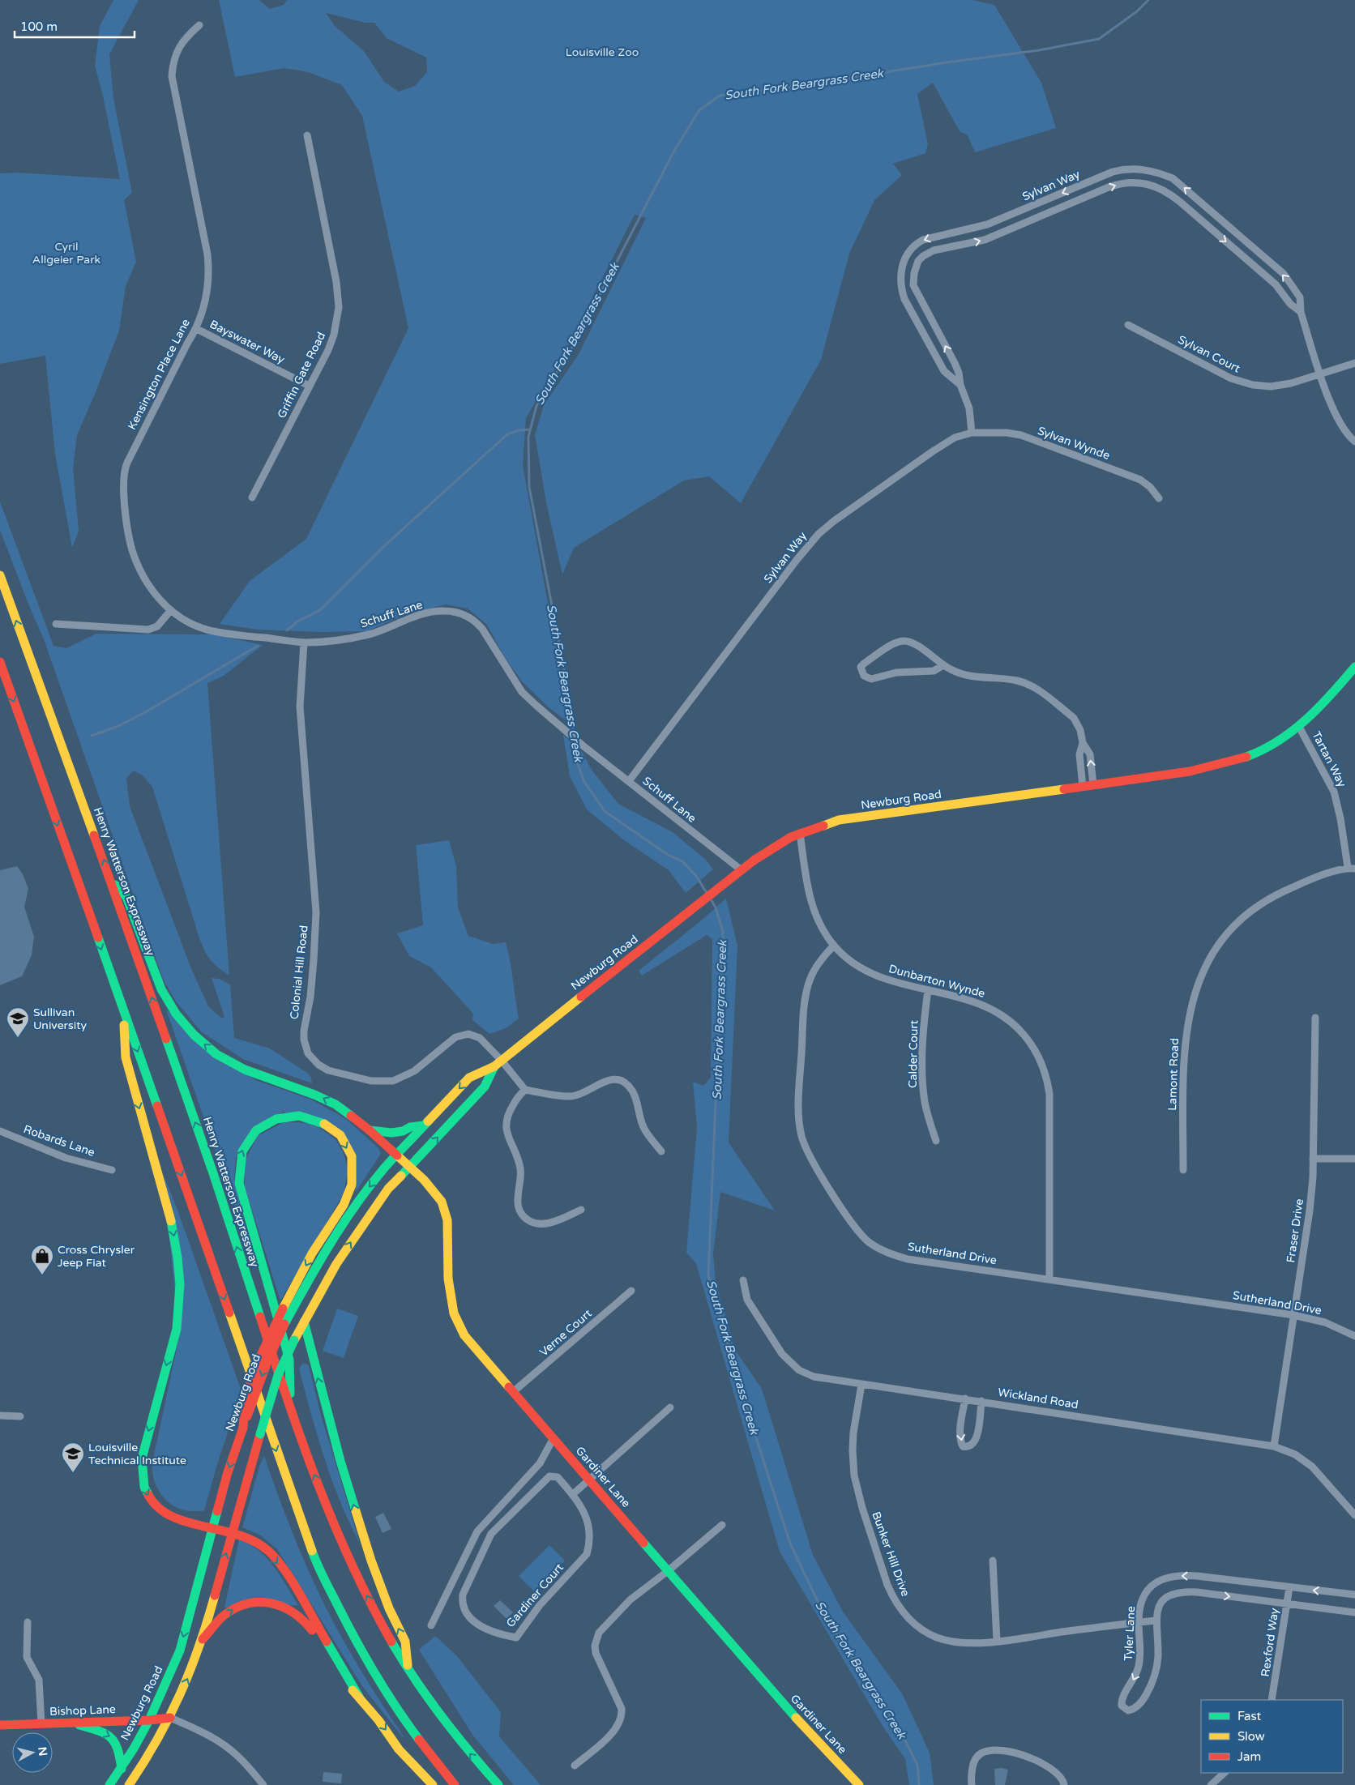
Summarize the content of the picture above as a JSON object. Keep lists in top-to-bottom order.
{
  "streets": {
    "main road": [
      "Newburg Road",
      "Henry Watterson Expressway",
      "Gardiner Lane",
      "Bishop Lane"
    ],
    "street": [
      "Sylvan Way",
      "Bayswater Way",
      "Sylvan Court",
      "Kensington Place Lane",
      "Griffin Gate Road",
      "Sylvan Wynde",
      "Schuff Lane",
      "Tartan Way",
      "Colonial Hill Road",
      "Dunbarton Wynde",
      "Calder Court",
      "Lamont Road",
      "Robards Lane",
      "Fraser Drive",
      "Sutherland Drive",
      "Verne Court",
      "Wickland Road",
      "Bunker Hill Drive",
      "Gardiner Court",
      "Tyler Lane",
      "Rexford Way"
    ]
  },
  "crossings": [
    ["Sylvan Way", "Sylvan Court"],
    ["Sylvan Way", "Sylvan Wynde"],
    ["Sylvan Way", "Schuff Lane"],
    ["Bayswater Way", "Kensington Place Lane"],
    ["Bayswater Way", "Griffin Gate Road"],
    ["Kensington Place Lane", "Schuff Lane"],
    ["Schuff Lane", "Newburg Road"],
    ["Schuff Lane", "Colonial Hill Road"],
    ["Tartan Way", "Newburg Road"],
    ["Tartan Way", "Lamont Road"],
    ["Newburg Road", "Colonial Hill Road"],
    ["Newburg Road", "Dunbarton Wynde"],
    ["Newburg Road", "Gardiner Lane"],
    ["Newburg Road", "Bishop Lane"],
    ["Henry Watterson Expressway", "Gardiner Lane"],
    ["Dunbarton Wynde", "Calder Court"],
    ["Dunbarton Wynde", "Sutherland Drive"],
    ["Fraser Drive", "Sutherland Drive"],
    ["Fraser Drive", "Wickland Road"],
    ["Verne Court", "Gardiner Lane"],
    ["Wickland Road", "Bunker Hill Drive"],
    ["Bunker Hill Drive", "Tyler Lane"],
    ["Tyler Lane", "Rexford Way"]
  ],
  "water": ["South Fork Beargrass Creek"],
  "parks": ["Louisville Zoo", "Cyril Allgeier Park"],
  "places": {
    "school or university": ["Sullivan University", "Louisville Technical Institute"],
    "shop": ["Cross Chrysler Jeep Fiat"]
  },
  "legend": ["Fast", "Slow", "Jam"],
  "scale_bar": "100 m",
  "north": "right"
}
